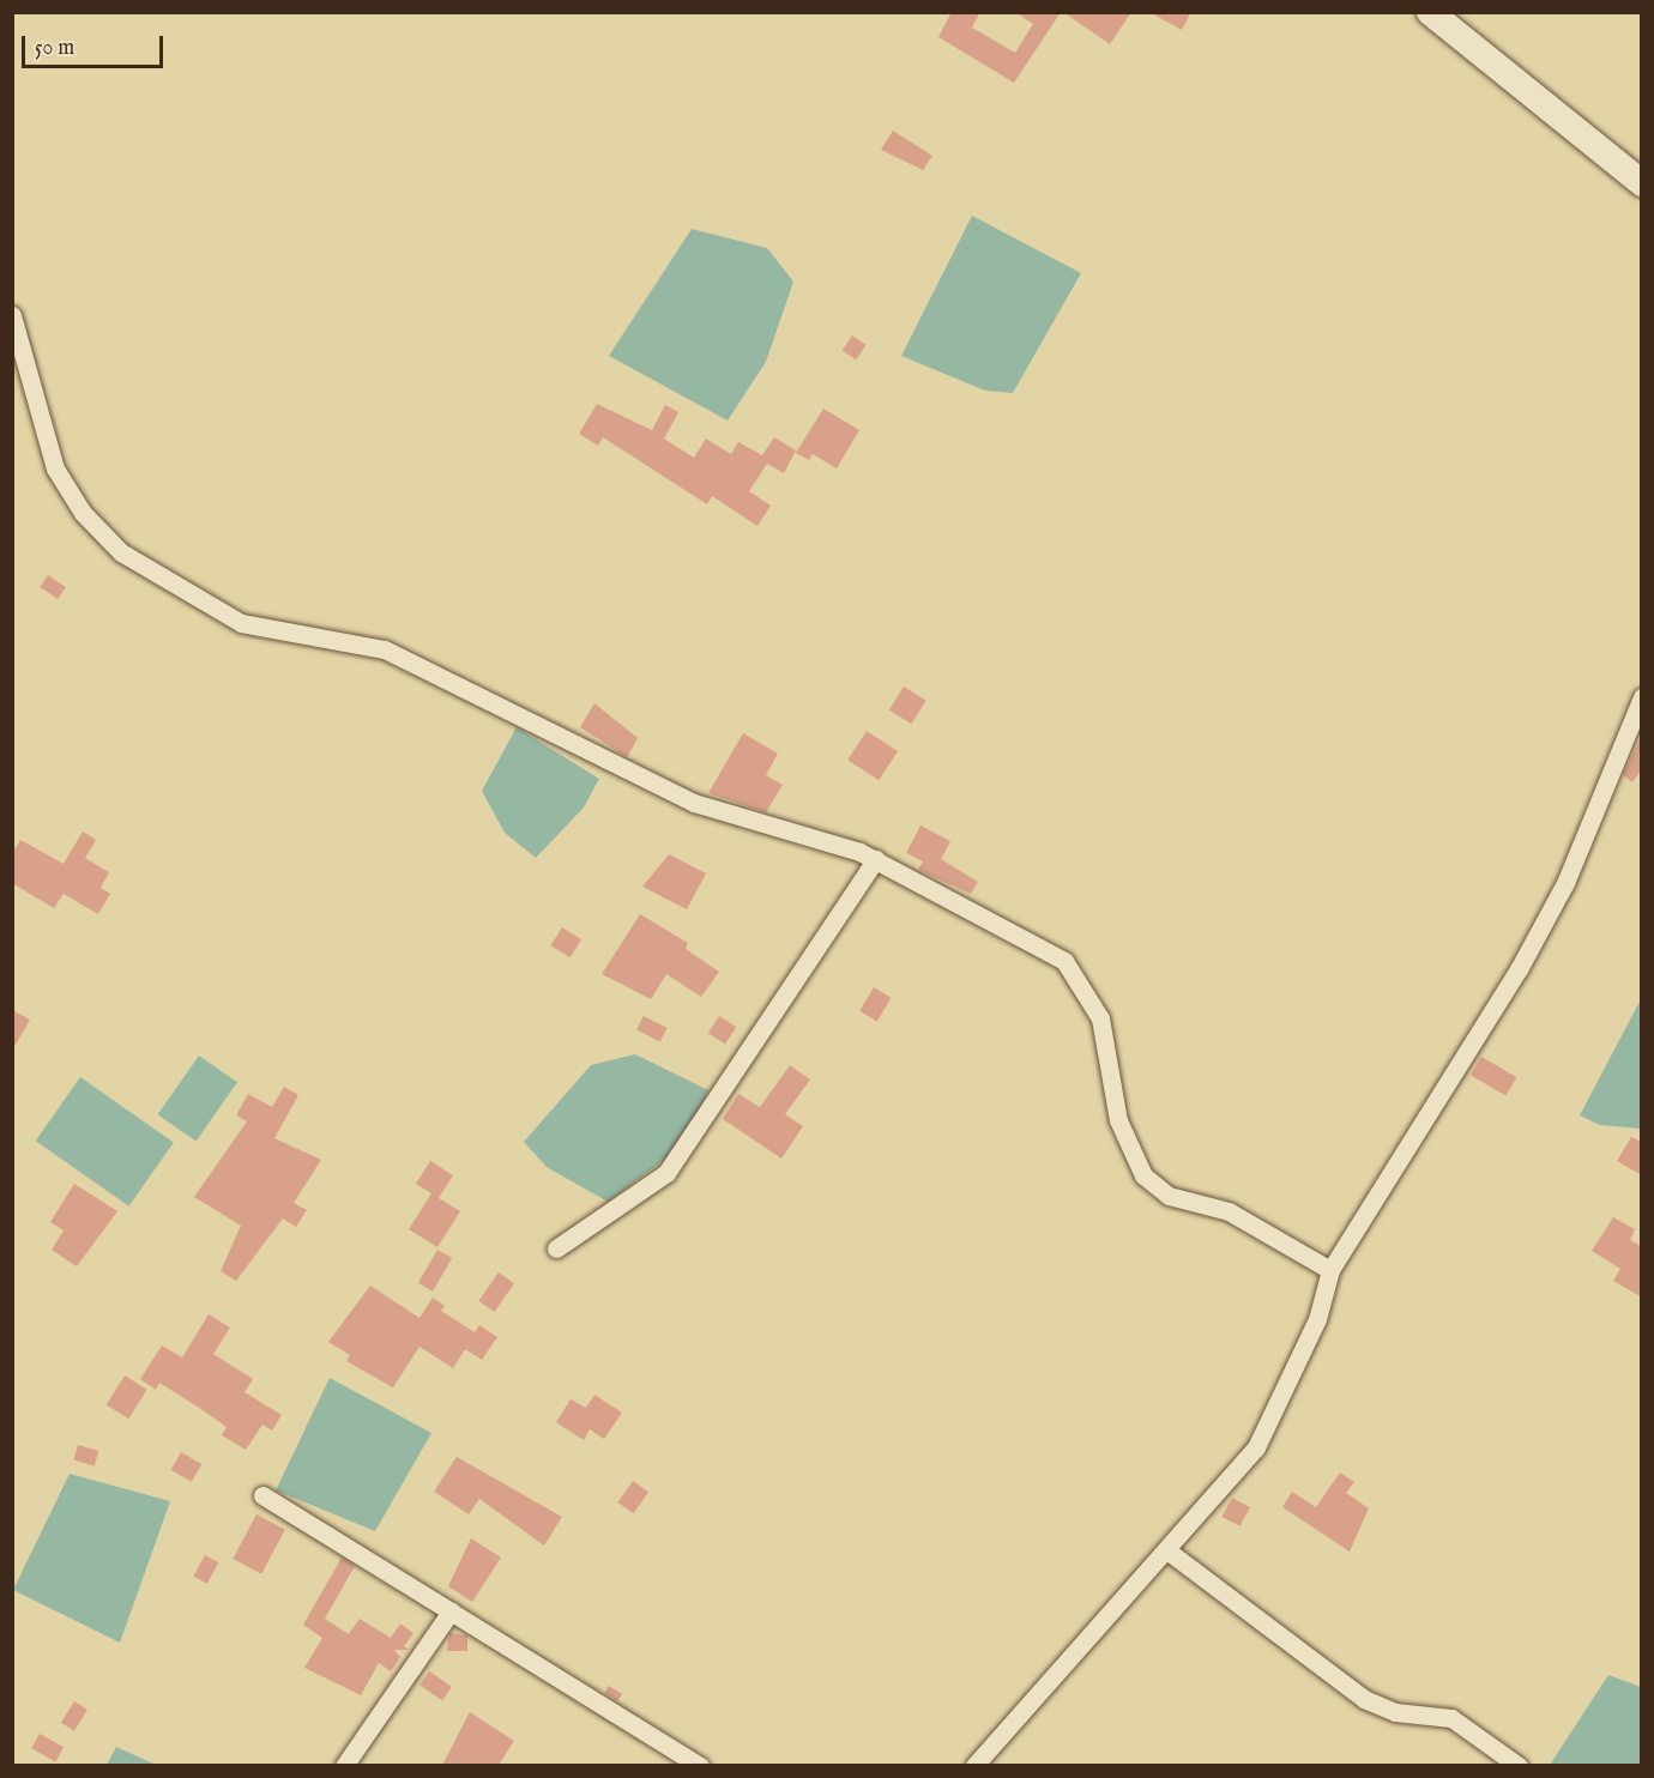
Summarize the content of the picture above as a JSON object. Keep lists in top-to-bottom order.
{
  "scale_bar": "50 m"
}
